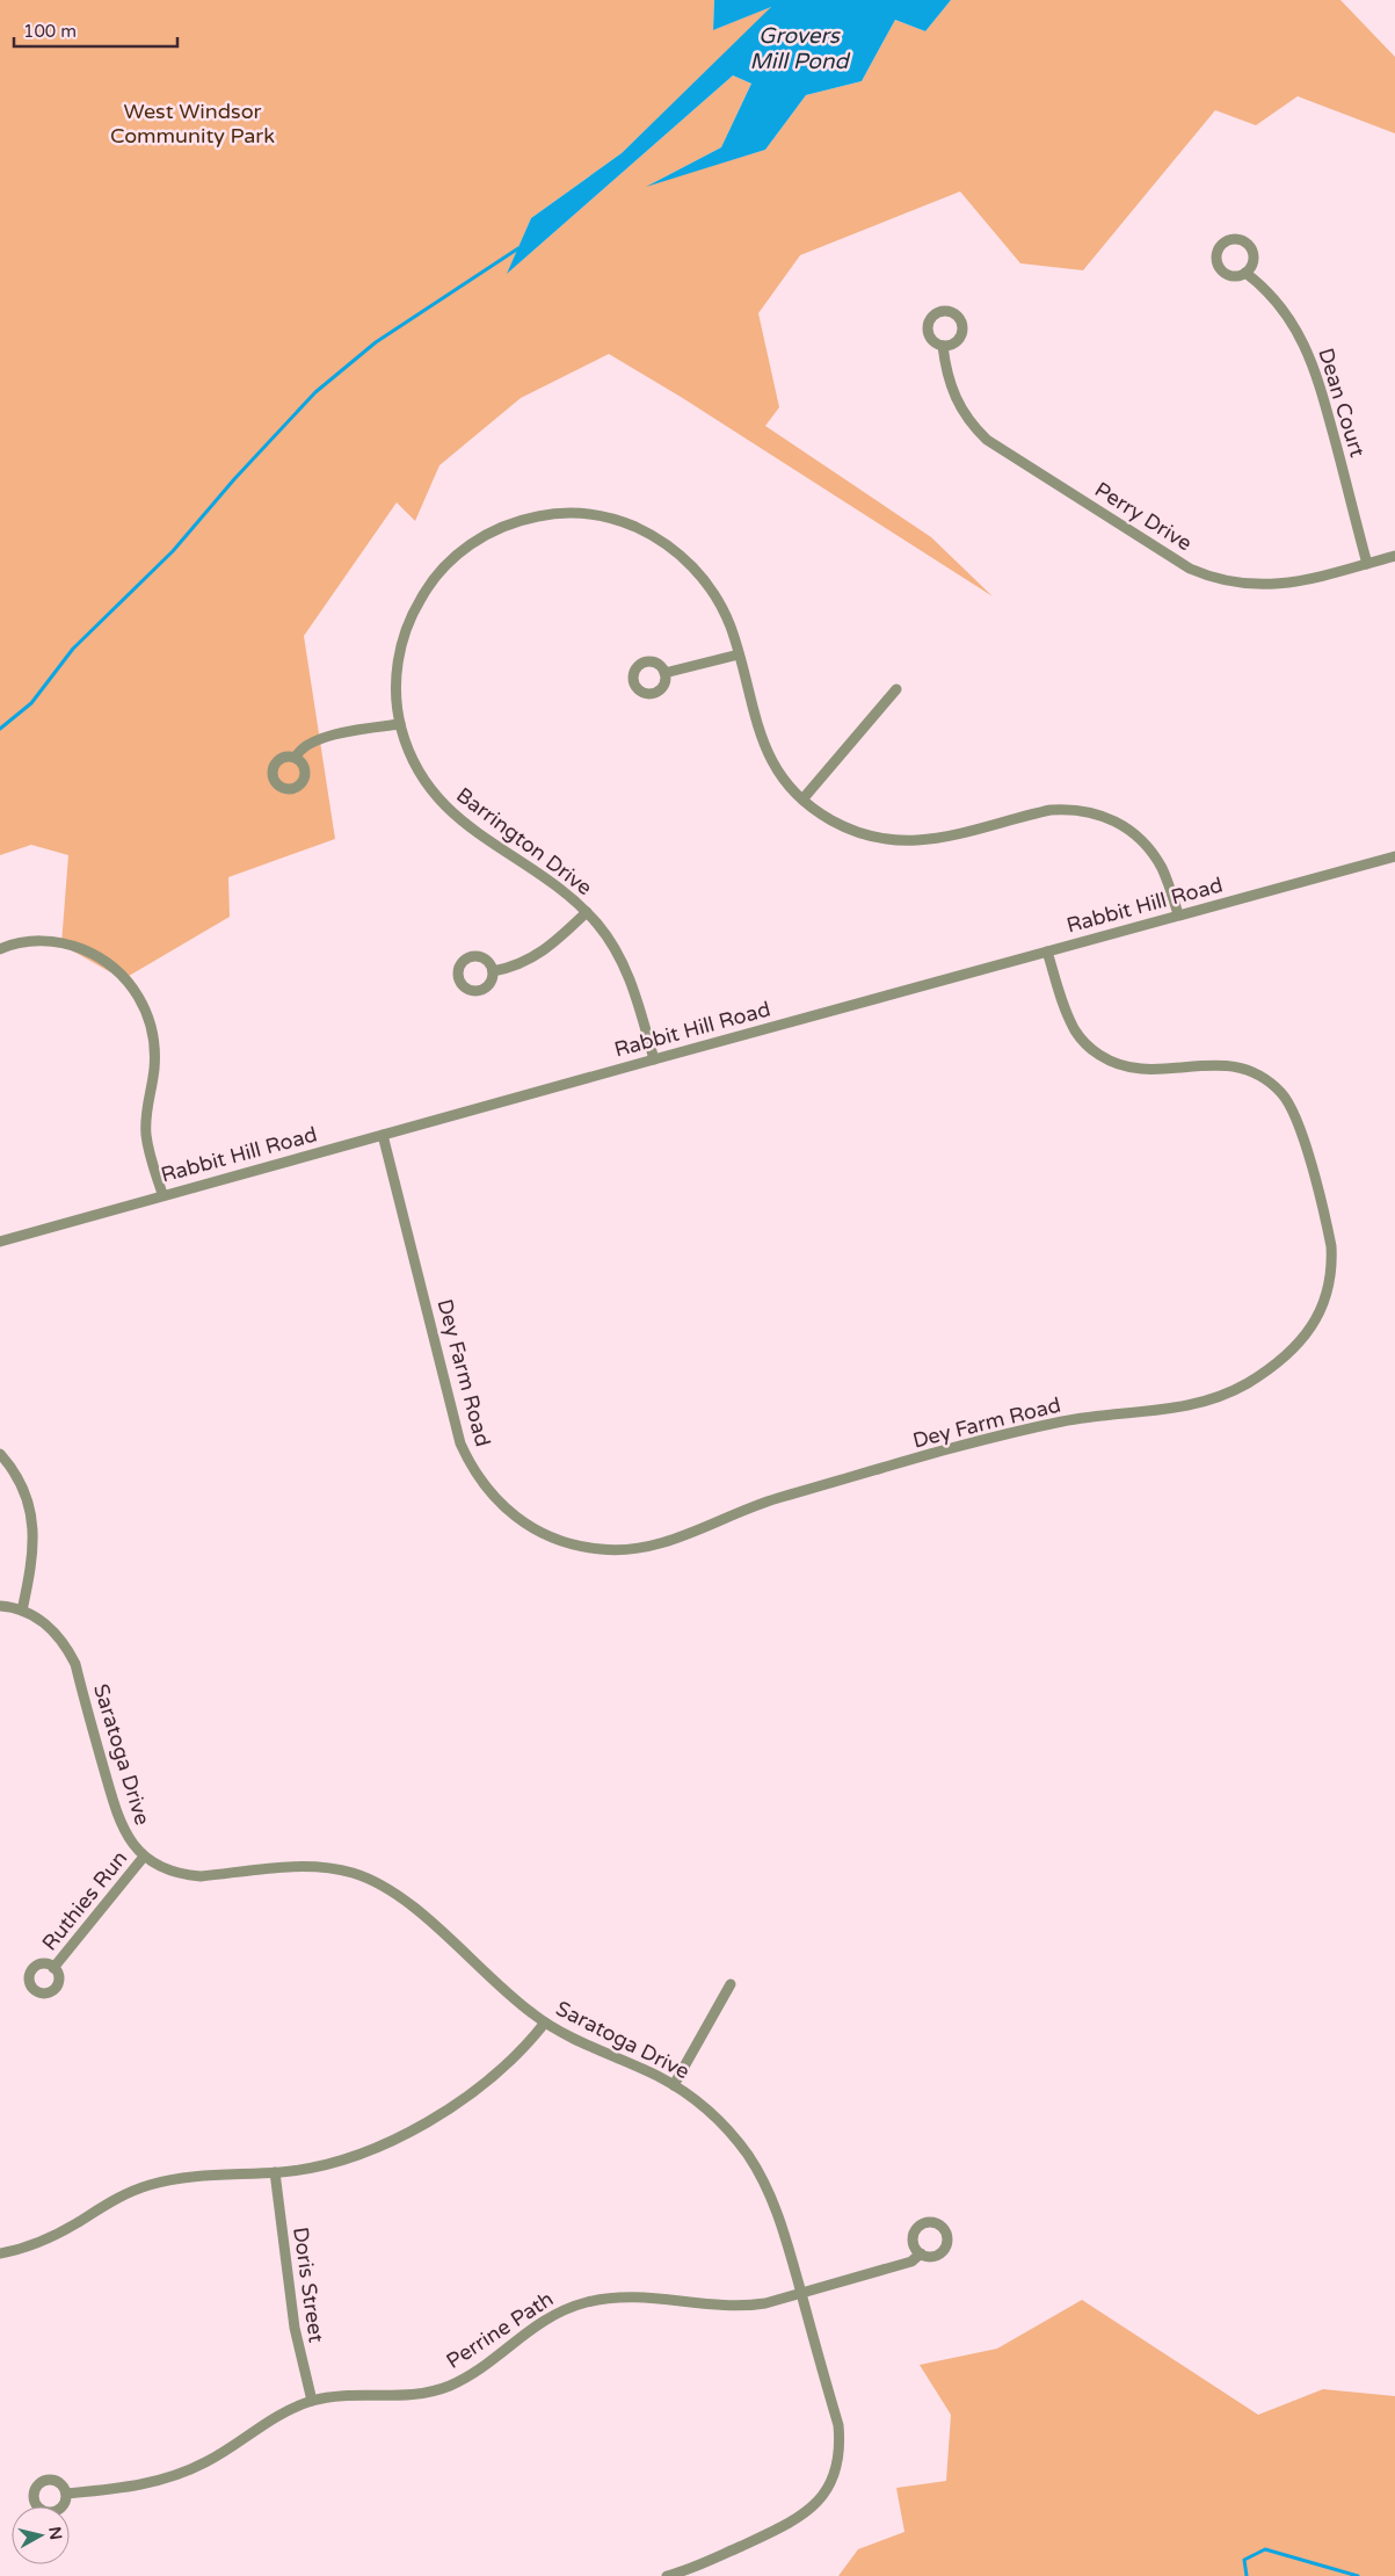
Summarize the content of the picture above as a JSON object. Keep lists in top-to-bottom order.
{
  "streets": {
    "street": [
      "Dean Court",
      "Perry Drive",
      "Barrington Drive",
      "Rabbit Hill Road",
      "Dey Farm Road",
      "Saratoga Drive",
      "Ruthies Run",
      "Doris Street",
      "Perrine Path"
    ]
  },
  "crossings": [
    ["Dean Court", "Perry Drive"],
    ["Barrington Drive", "Rabbit Hill Road"],
    ["Rabbit Hill Road", "Dey Farm Road"],
    ["Saratoga Drive", "Ruthies Run"],
    ["Saratoga Drive", "Perrine Path"],
    ["Doris Street", "Perrine Path"]
  ],
  "water": ["Grovers Mill Pond"],
  "parks": ["West Windsor Community Park"],
  "scale_bar": "100 m",
  "north": "right"
}
